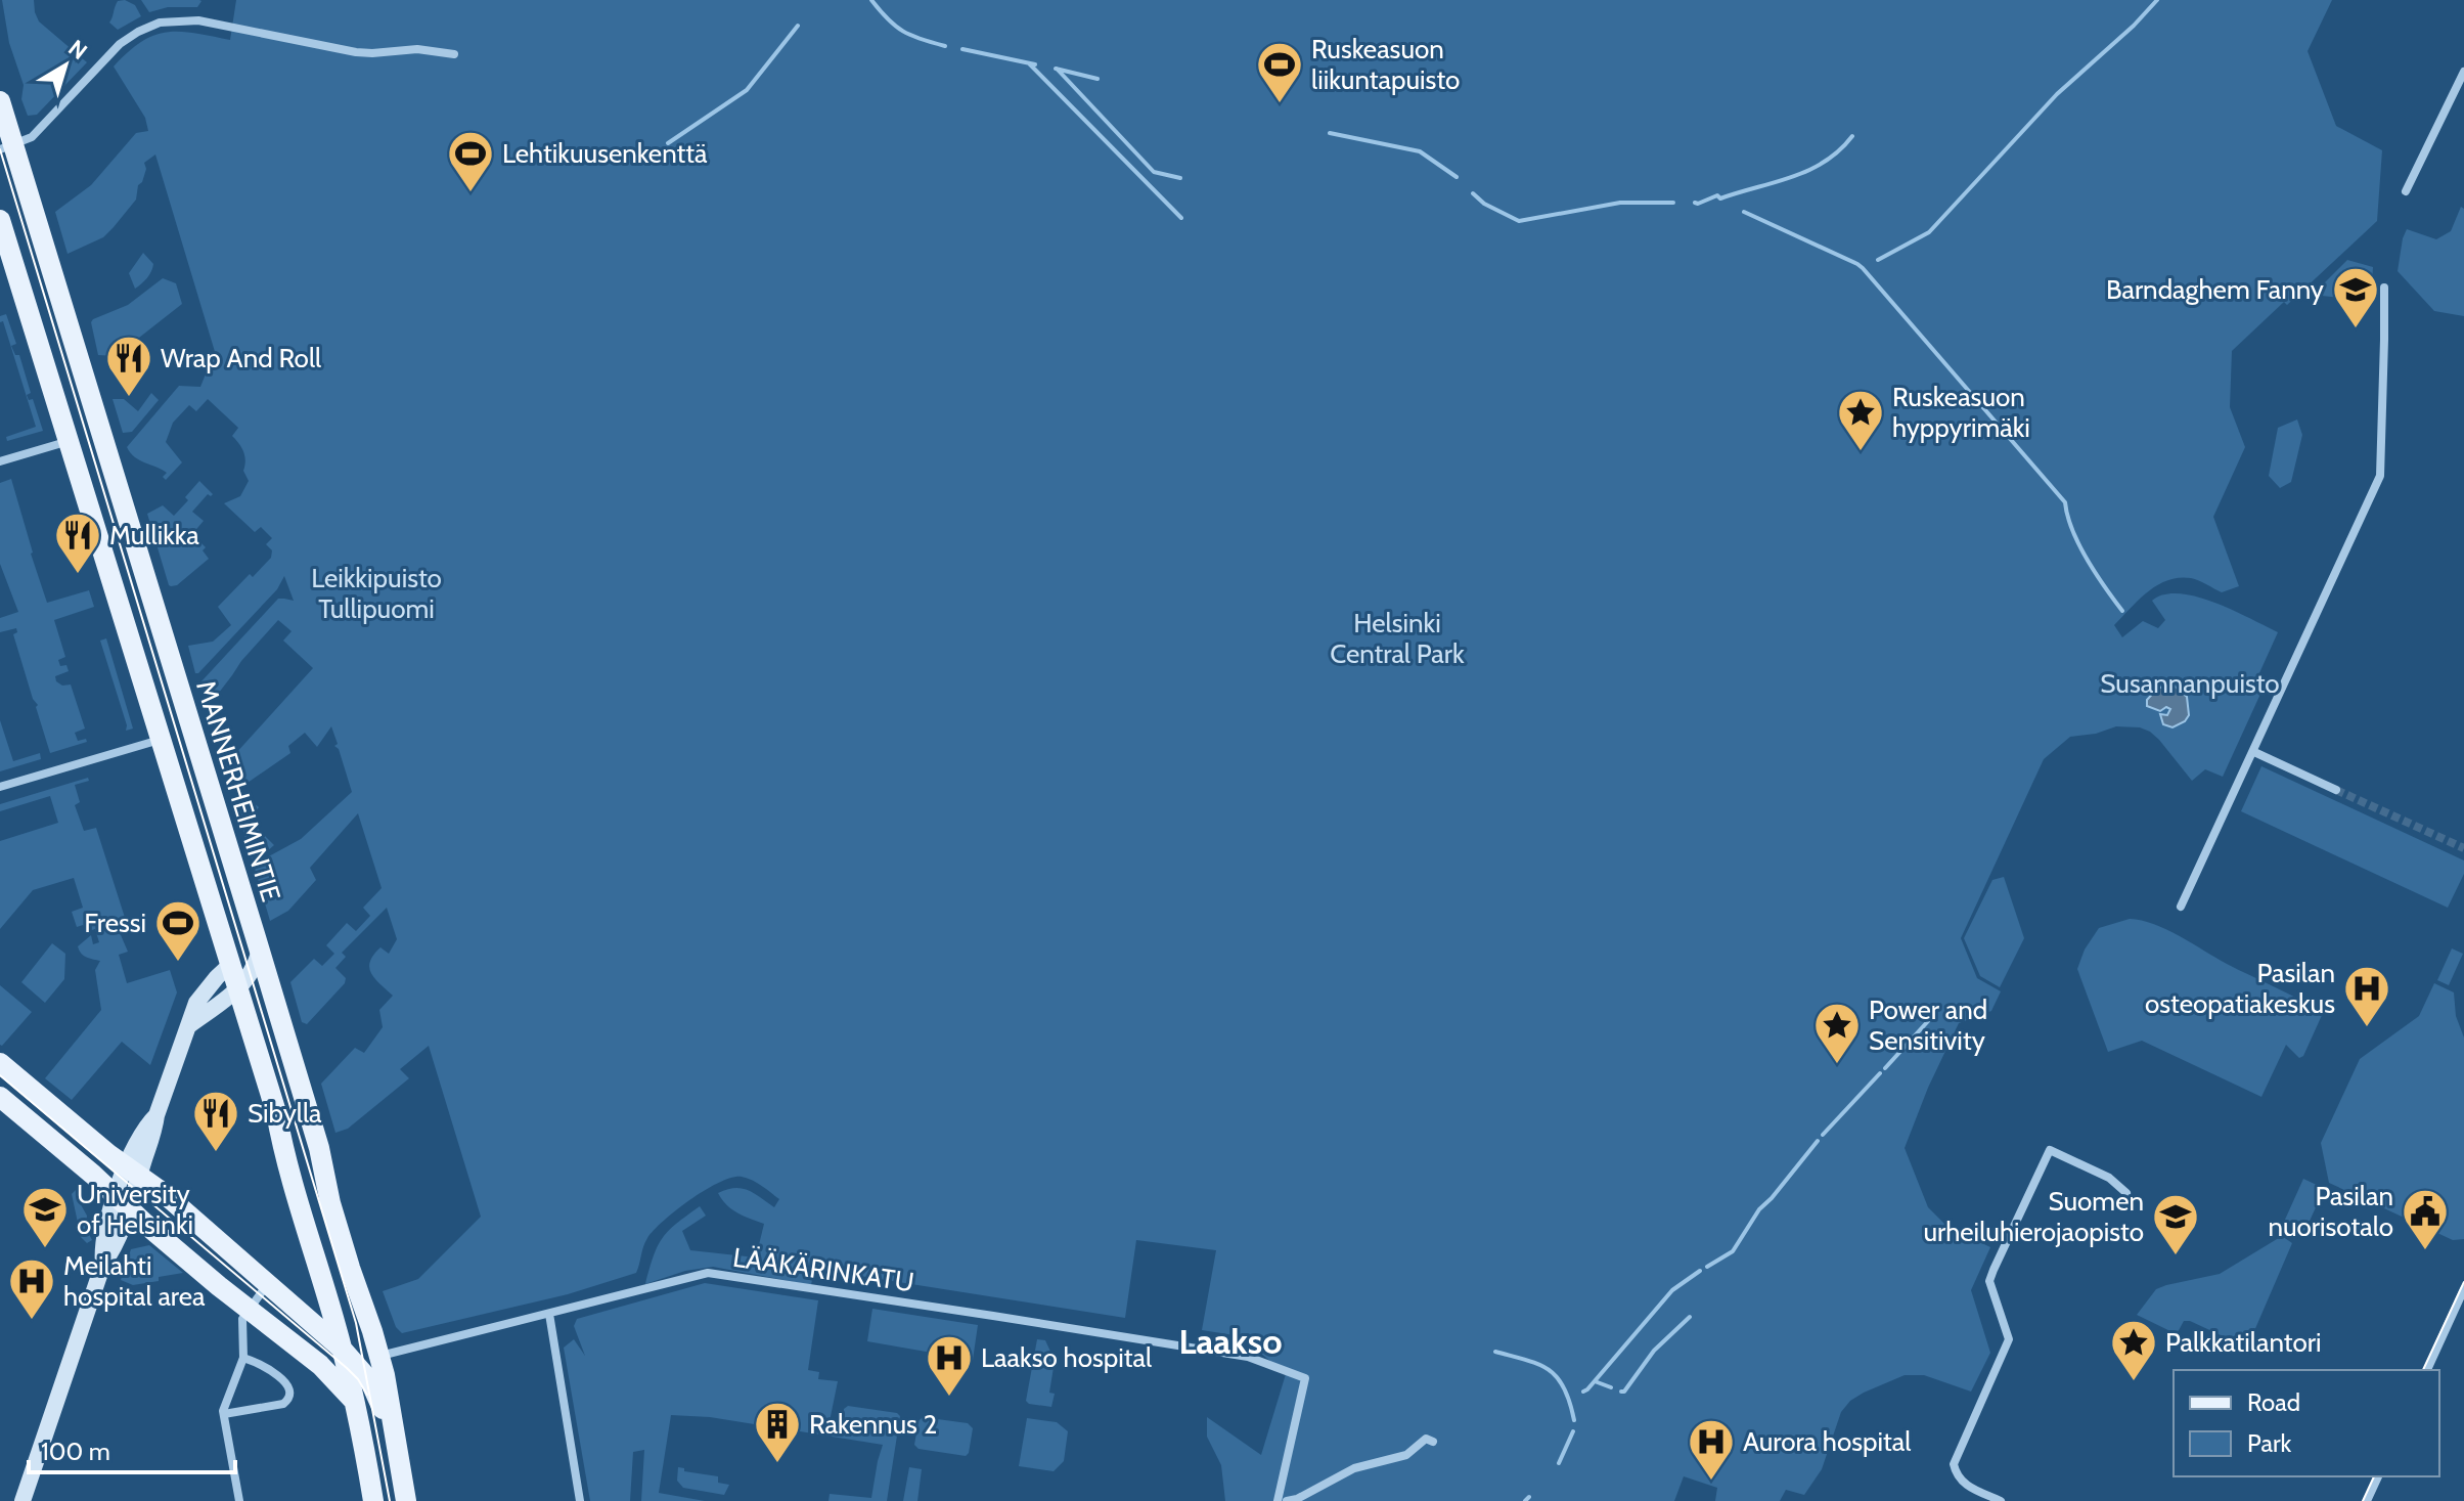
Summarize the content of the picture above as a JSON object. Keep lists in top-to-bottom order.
{
  "streets": {
    "main road": ["MANNERHEIMINTIE"],
    "street": ["LÄÄKÄRINKATU"]
  },
  "crossings": [
    ["MANNERHEIMINTIE", "LÄÄKÄRINKATU"]
  ],
  "districts": ["Laakso"],
  "parks": ["Leikkipuisto Tullipuomi", "Helsinki Central Park", "Susannanpuisto"],
  "places": {
    "sports": ["Ruskeasuon liikuntapuisto", "Lehtikuusenkenttä", "Fressi"],
    "school or university": ["Barndaghem Fanny", "University of Helsinki", "Suomen urheiluhierojaopisto"],
    "restaurant": ["Wrap And Roll", "Mullikka", "Sibylla"],
    "place": ["Ruskeasuon hyppyrimäki", "Power and Sensitivity", "Palkkatilantori"],
    "hospital": [
      "Pasilan osteopatiakeskus",
      "Meilahti hospital area",
      "Laakso hospital",
      "Aurora hospital"
    ],
    "public building": ["Pasilan nuorisotalo"],
    "building": ["Rakennus 2"]
  },
  "legend": ["Road", "Park"],
  "scale_bar": "100 m",
  "north": "top right"
}
